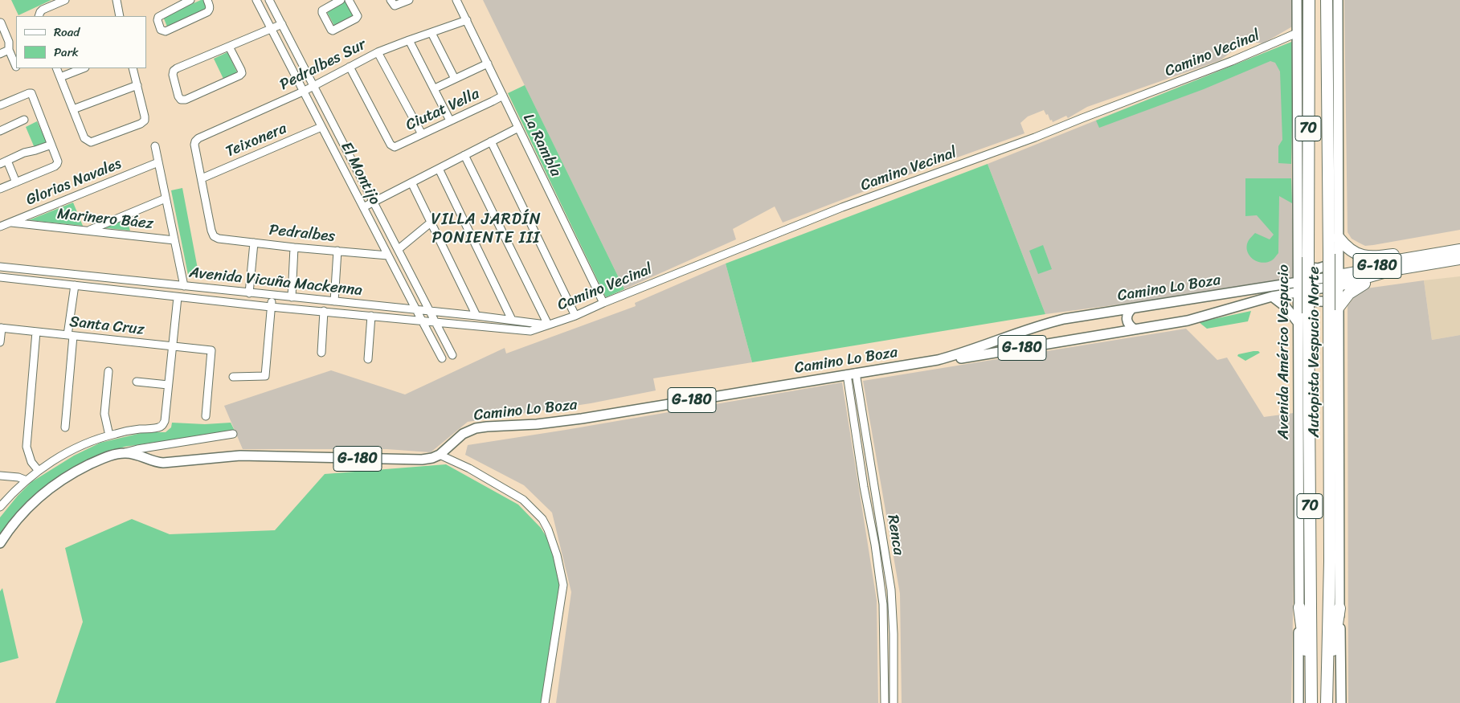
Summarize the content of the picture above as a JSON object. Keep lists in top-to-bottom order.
{
  "streets": {
    "highway": ["70", "G-180", "Autopista Vespucio Norte"],
    "main road": ["Camino Lo Boza", "Avenida Américo Vespucio"],
    "street": [
      "Camino Vecinal",
      "Pedralbes Sur",
      "Ciutat Vella",
      "Teixonera",
      "La Rambla",
      "El Montijo",
      "Glorias Navales",
      "Marinero Báez",
      "Pedralbes",
      "Avenida Vicuña Mackenna",
      "Santa Cruz",
      "Renca"
    ]
  },
  "crossings": [
    ["Camino Vecinal", "La Rambla"],
    ["Camino Vecinal", "Avenida Vicuña Mackenna"],
    ["Camino Vecinal", "Avenida Américo Vespucio"],
    ["Pedralbes Sur", "Ciutat Vella"],
    ["Pedralbes Sur", "Teixonera"],
    ["Pedralbes Sur", "La Rambla"],
    ["Pedralbes Sur", "El Montijo"],
    ["Pedralbes Sur", "Pedralbes"],
    ["Ciutat Vella", "La Rambla"],
    ["Teixonera", "El Montijo"],
    ["Teixonera", "Pedralbes"],
    ["El Montijo", "Pedralbes"],
    ["El Montijo", "Avenida Vicuña Mackenna"],
    ["Glorias Navales", "Marinero Báez"],
    ["G-180", "Camino Lo Boza"],
    ["Camino Lo Boza", "Avenida Américo Vespucio"],
    ["Camino Lo Boza", "Renca"],
    ["Avenida Américo Vespucio", "Autopista Vespucio Norte"]
  ],
  "districts": ["VILLA JARDÍN PONIENTE III"],
  "legend": ["Road", "Park"]
}
